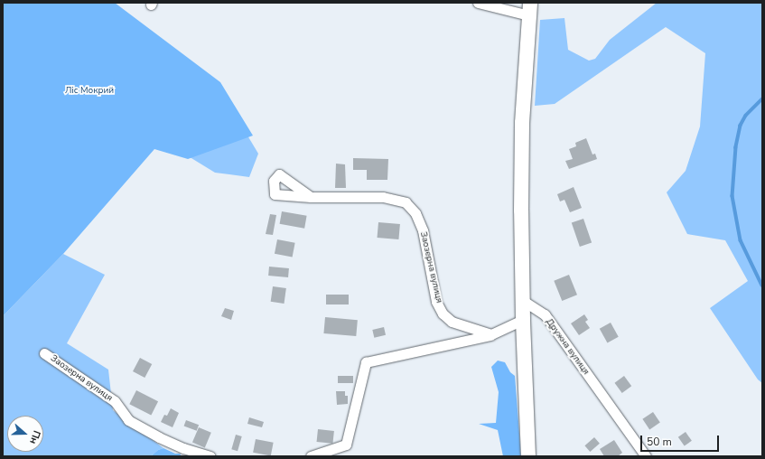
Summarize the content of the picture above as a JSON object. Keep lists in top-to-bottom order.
{
  "streets": {
    "street": ["Заозерна вулиця", "Дружна вулиця"]
  },
  "parks": ["Ліс Мокрий"],
  "scale_bar": "50 m",
  "north": "right"
}
